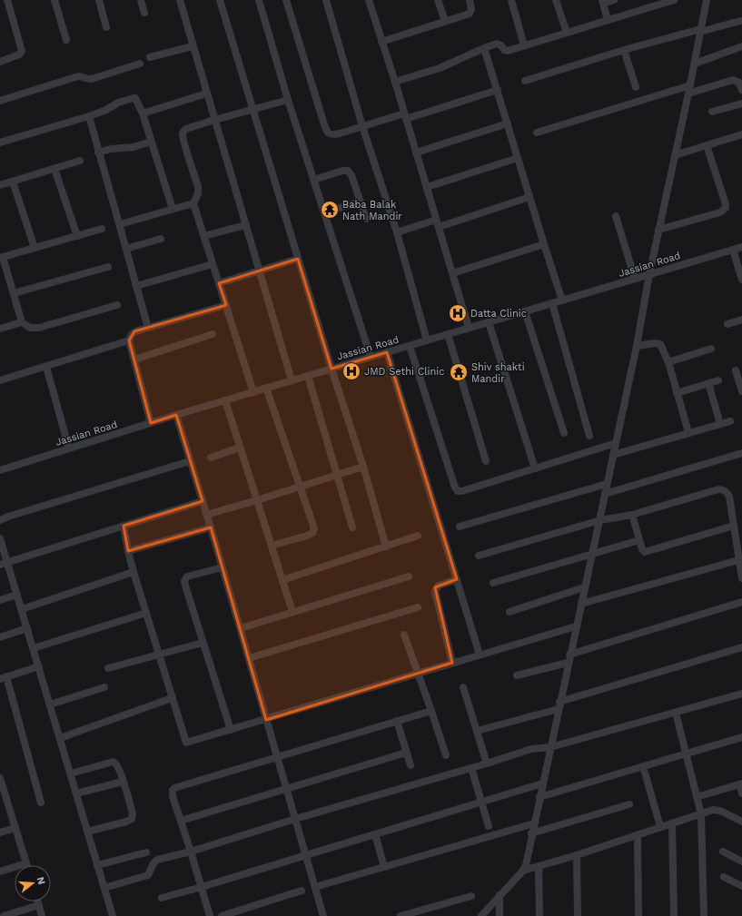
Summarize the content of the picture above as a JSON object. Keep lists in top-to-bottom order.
{
  "streets": {
    "street": ["Jassian Road"]
  },
  "places": {
    "temple": ["Baba Balak Nath Mandir", "Shiv shakti Mandir"],
    "hospital": ["Datta Clinic", "JMD Sethi Clinic"]
  },
  "north": "right"
}
